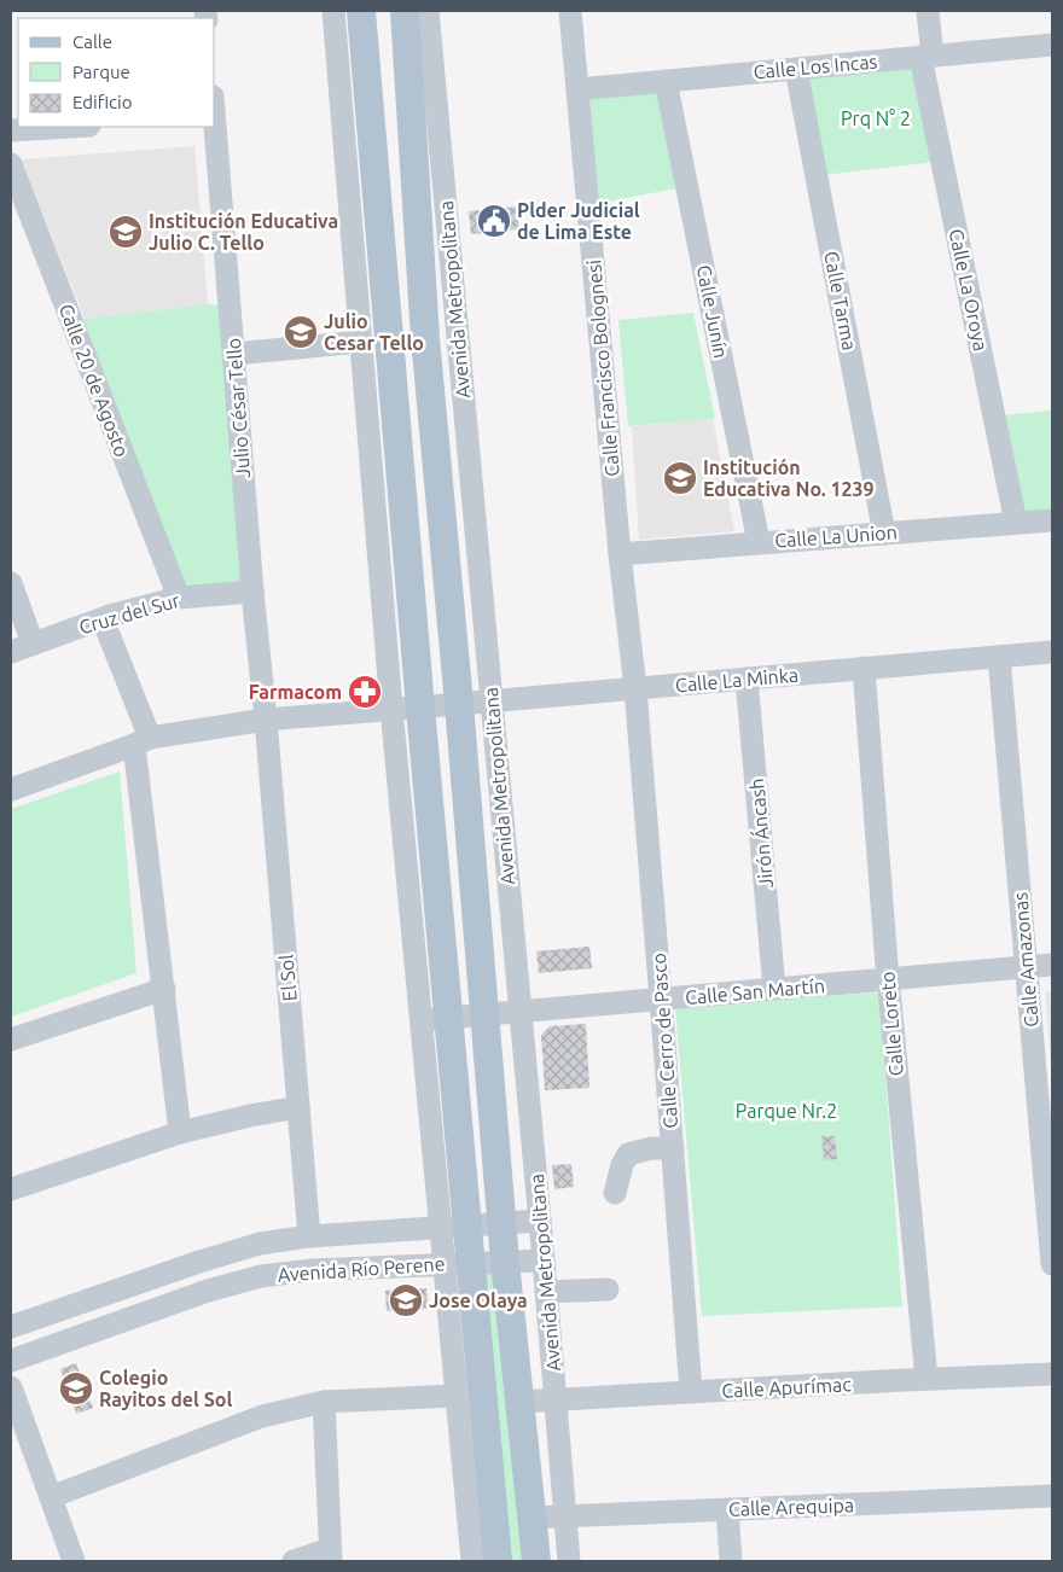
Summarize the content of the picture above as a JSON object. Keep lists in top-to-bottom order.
{
  "streets": {
    "main road": ["Avenida Metropolitana"],
    "street": [
      "Calle Los Incas",
      "Calle La Oroya",
      "Calle Tarma",
      "Calle Junín",
      "Calle Francisco Bolognesi",
      "Calle 20 de Agosto",
      "Julio César Tello",
      "Calle La Union",
      "Cruz del Sur",
      "Calle La Minka",
      "Jirón Áncash",
      "Calle Amazonas",
      "El Sol",
      "Calle San Martín",
      "Calle Loreto",
      "Calle Cerro de Pasco",
      "Avenida Río Perene",
      "Calle Apurímac",
      "Calle Arequipa"
    ]
  },
  "crossings": [
    ["Calle Los Incas", "Calle La Oroya"],
    ["Calle Los Incas", "Calle Tarma"],
    ["Calle Los Incas", "Calle Junín"],
    ["Calle Los Incas", "Calle Francisco Bolognesi"],
    ["Calle La Oroya", "Calle La Union"],
    ["Avenida Metropolitana", "Calle La Minka"],
    ["Avenida Metropolitana", "Calle San Martín"],
    ["Avenida Metropolitana", "Avenida Río Perene"],
    ["Avenida Metropolitana", "Calle Apurímac"],
    ["Avenida Metropolitana", "Calle Arequipa"],
    ["Calle Tarma", "Calle La Union"],
    ["Calle Junín", "Calle La Union"],
    ["Calle Francisco Bolognesi", "Calle La Union"],
    ["Calle Francisco Bolognesi", "Calle La Minka"],
    ["Calle Francisco Bolognesi", "Calle Cerro de Pasco"],
    ["Calle 20 de Agosto", "Cruz del Sur"],
    ["Julio César Tello", "Cruz del Sur"],
    ["Julio César Tello", "Calle La Minka"],
    ["Julio César Tello", "El Sol"],
    ["Calle La Minka", "Jirón Áncash"],
    ["Calle La Minka", "Calle Amazonas"],
    ["Calle La Minka", "El Sol"],
    ["Calle La Minka", "Calle Loreto"],
    ["Calle La Minka", "Calle Cerro de Pasco"],
    ["Jirón Áncash", "Calle San Martín"],
    ["Calle Amazonas", "Calle San Martín"],
    ["El Sol", "Avenida Río Perene"],
    ["Calle San Martín", "Calle Loreto"],
    ["Calle San Martín", "Calle Cerro de Pasco"],
    ["Calle Loreto", "Calle Apurímac"],
    ["Calle Cerro de Pasco", "Calle Apurímac"]
  ],
  "parks": ["Prq N° 2", "Parque Nr.2"],
  "places": {
    "public building": ["Plder Judicial de Lima Este"],
    "school or university": [
      "Institución Educativa Julio C. Tello",
      "Julio Cesar Tello",
      "Institución Educativa No. 1239",
      "Jose Olaya",
      "Colegio Rayitos del Sol"
    ],
    "pharmacy": ["Farmacom"]
  },
  "legend": ["Calle", "Parque", "Edificio"]
}
